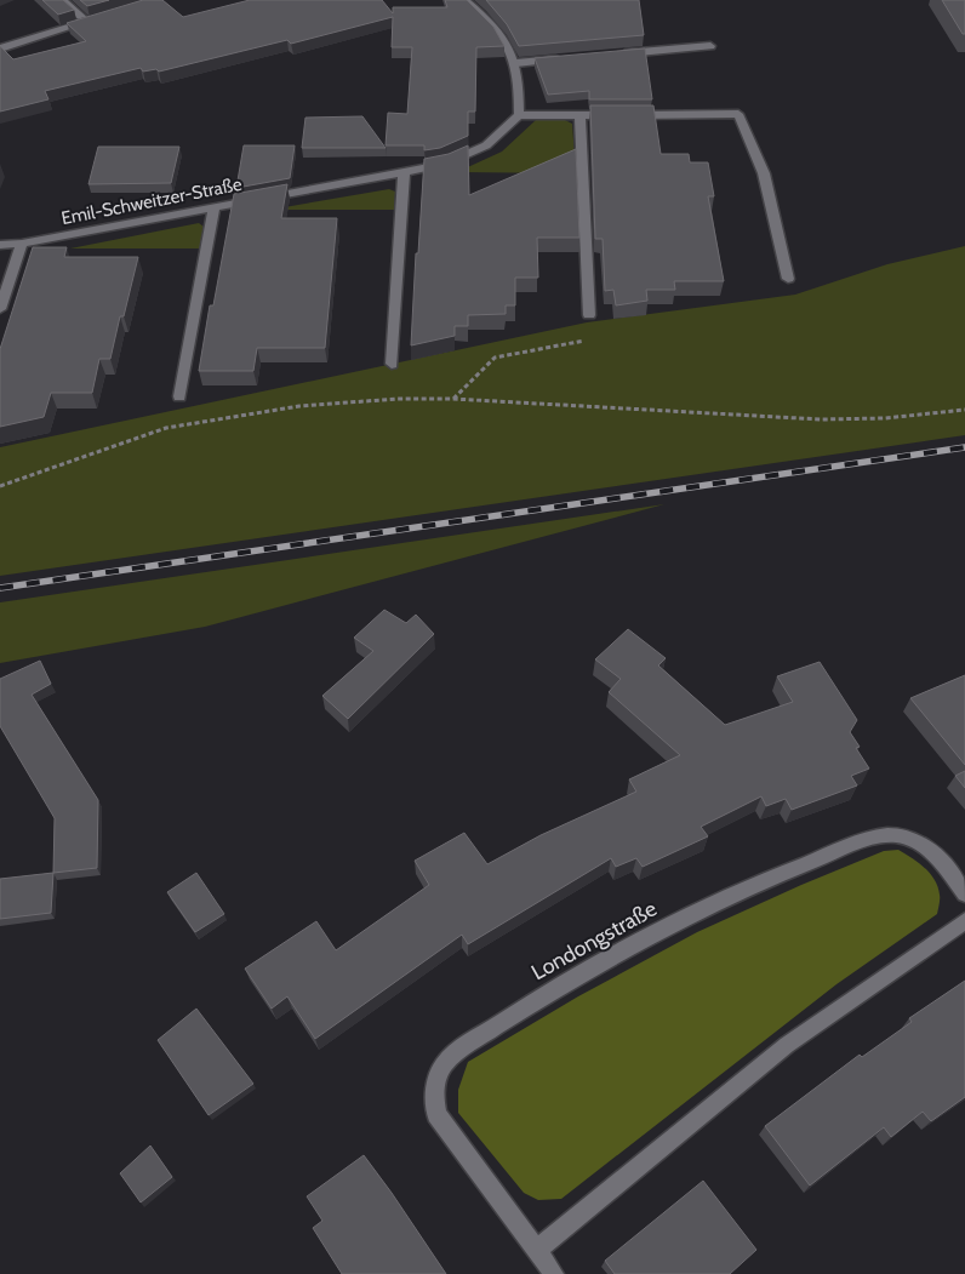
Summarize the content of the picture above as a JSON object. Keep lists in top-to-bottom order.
{
  "streets": {
    "street": ["Emil-Schweitzer-Straße", "Londongstraße"]
  }
}
